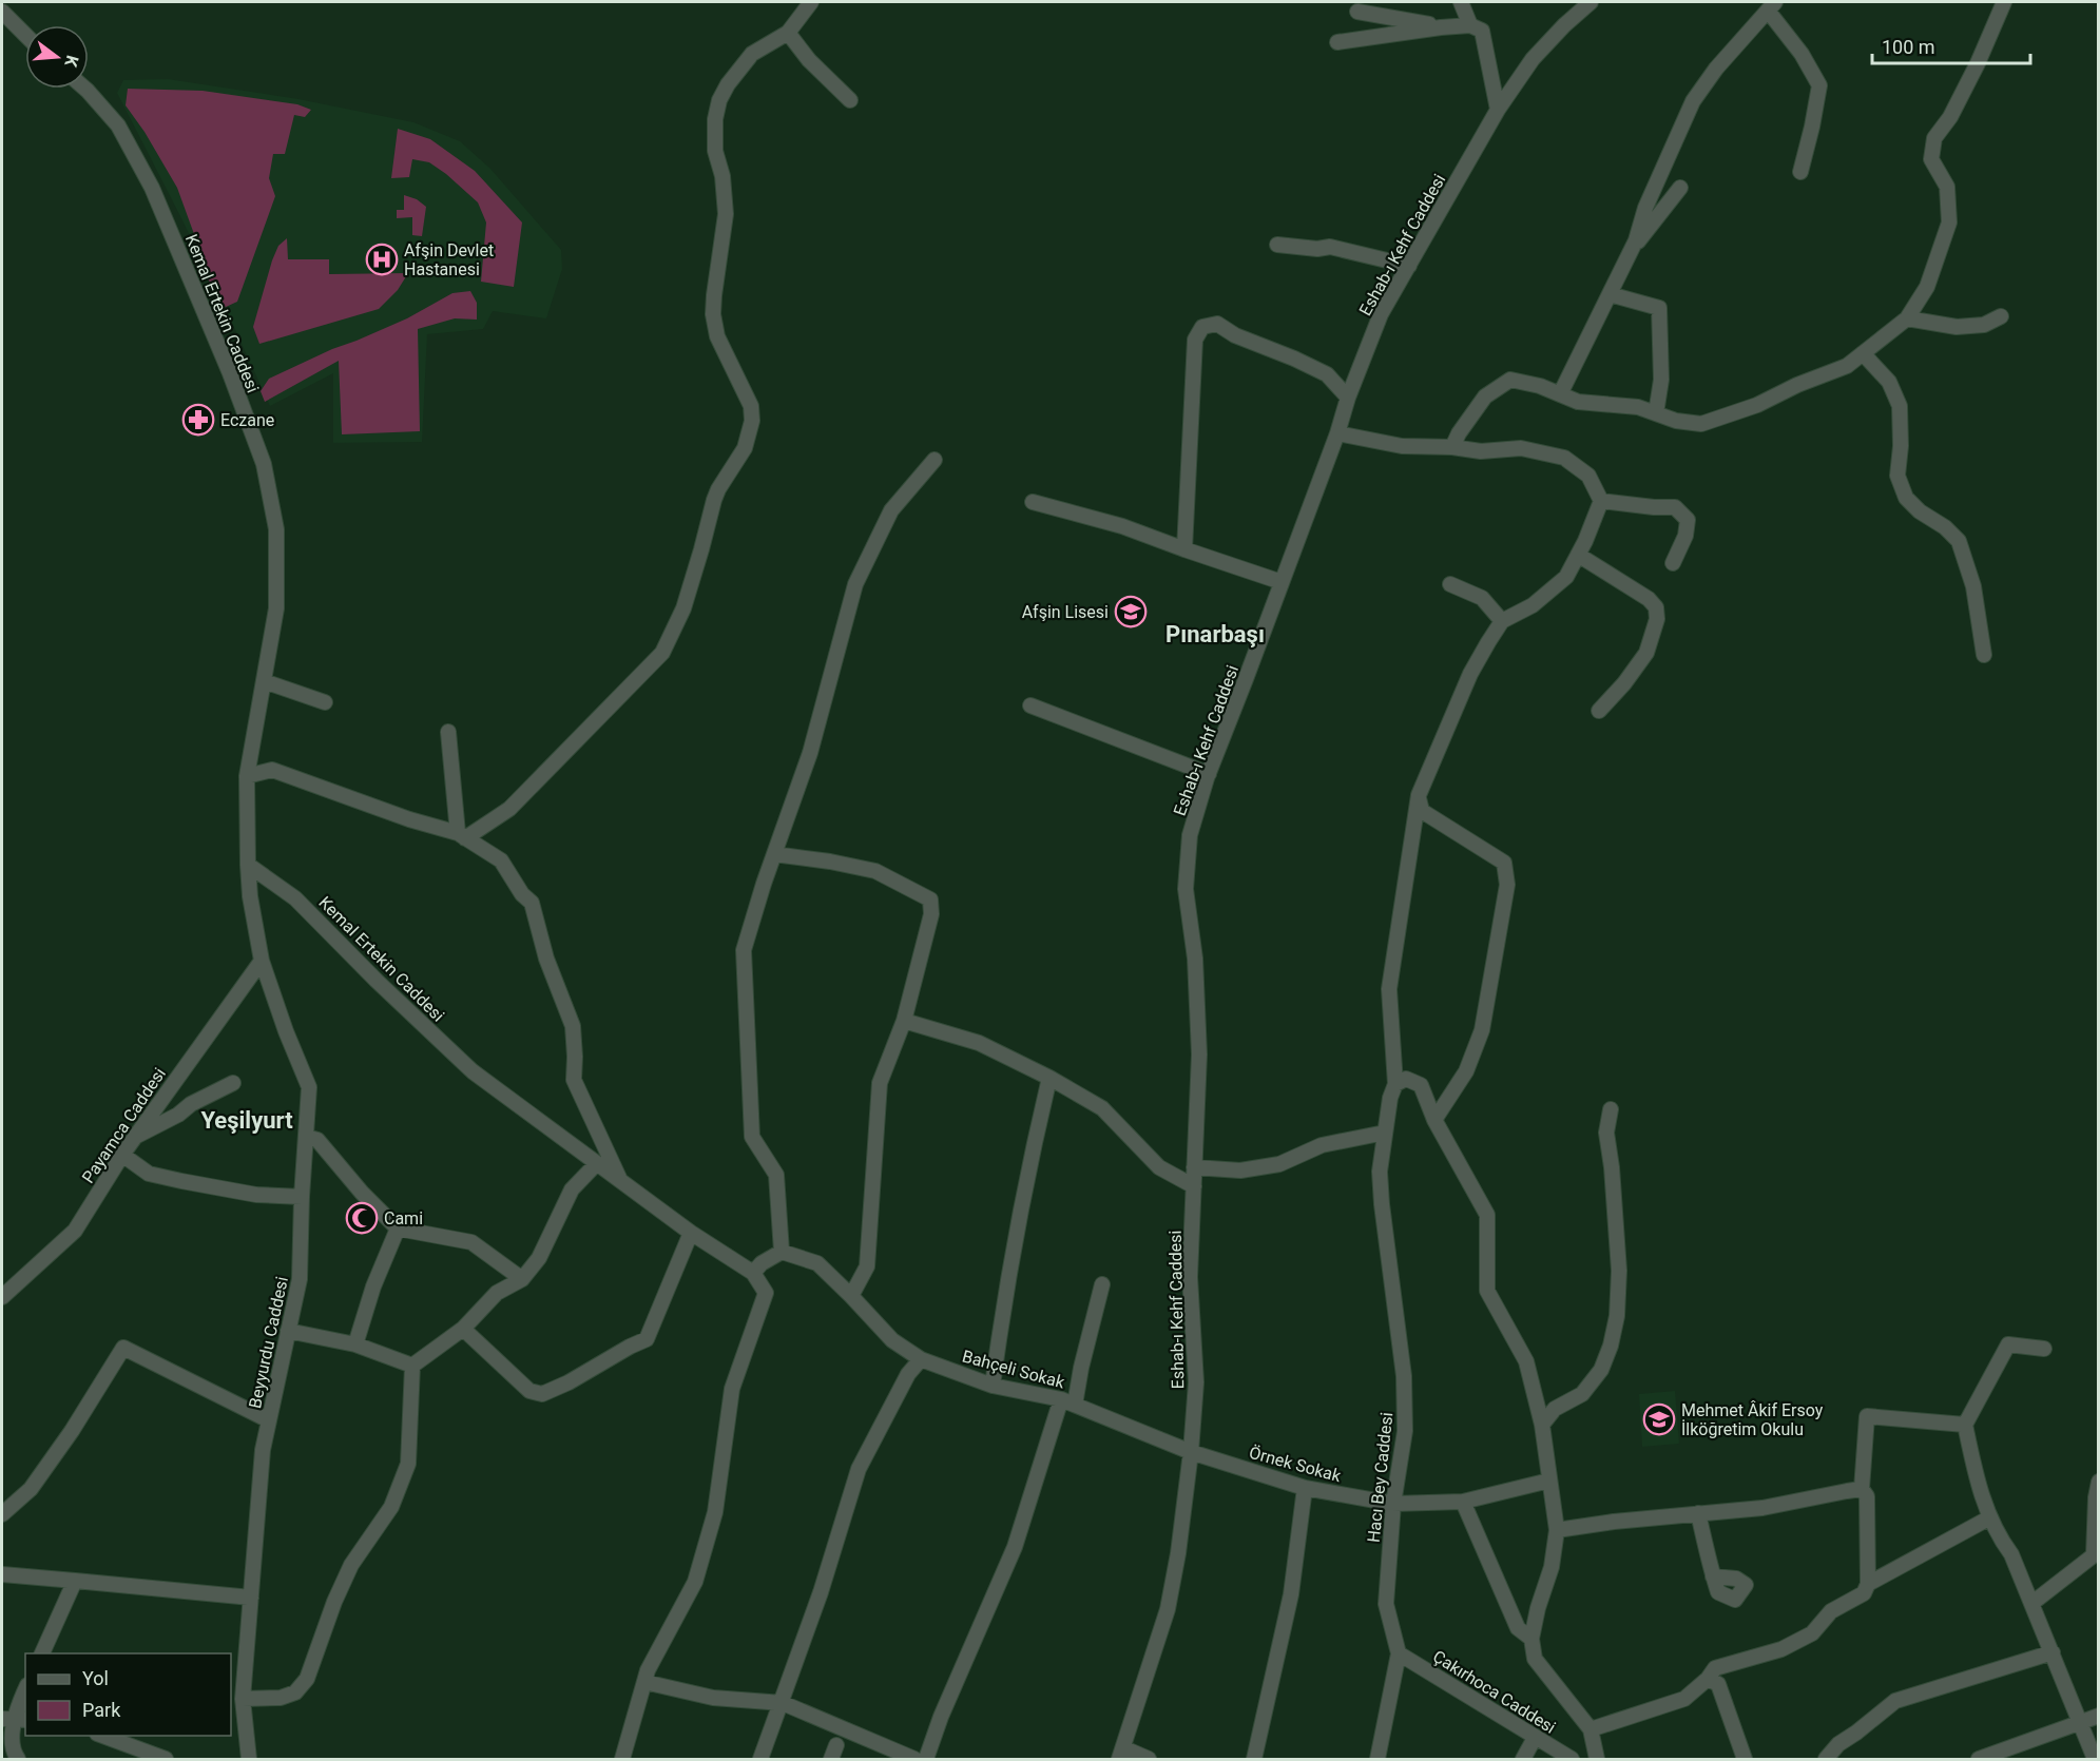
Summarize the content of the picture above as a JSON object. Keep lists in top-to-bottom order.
{
  "streets": {
    "street": [
      "Eshab-ı Kehf Caddesi",
      "Kemal Ertekin Caddesi",
      "Payamca Caddesi",
      "Beyyurdu Caddesi",
      "Bahçeli Sokak",
      "Örnek Sokak",
      "Hacı Bey Caddesi",
      "Çakırhoca Caddesi"
    ]
  },
  "crossings": [
    ["Eshab-ı Kehf Caddesi", "Bahçeli Sokak"],
    ["Eshab-ı Kehf Caddesi", "Örnek Sokak"],
    ["Kemal Ertekin Caddesi", "Beyyurdu Caddesi"],
    ["Payamca Caddesi", "Beyyurdu Caddesi"],
    ["Bahçeli Sokak", "Örnek Sokak"],
    ["Örnek Sokak", "Hacı Bey Caddesi"],
    ["Hacı Bey Caddesi", "Çakırhoca Caddesi"]
  ],
  "districts": ["Pınarbaşı", "Yeşilyurt"],
  "places": {
    "hospital": ["Afşin Devlet Hastanesi"],
    "pharmacy": ["Eczane"],
    "school or university": ["Afşin Lisesi", "Mehmet Âkif Ersoy İlköğretim Okulu"],
    "mosque": ["Cami"]
  },
  "legend": ["Yol", "Park"],
  "scale_bar": "100 m",
  "north": "right"
}
